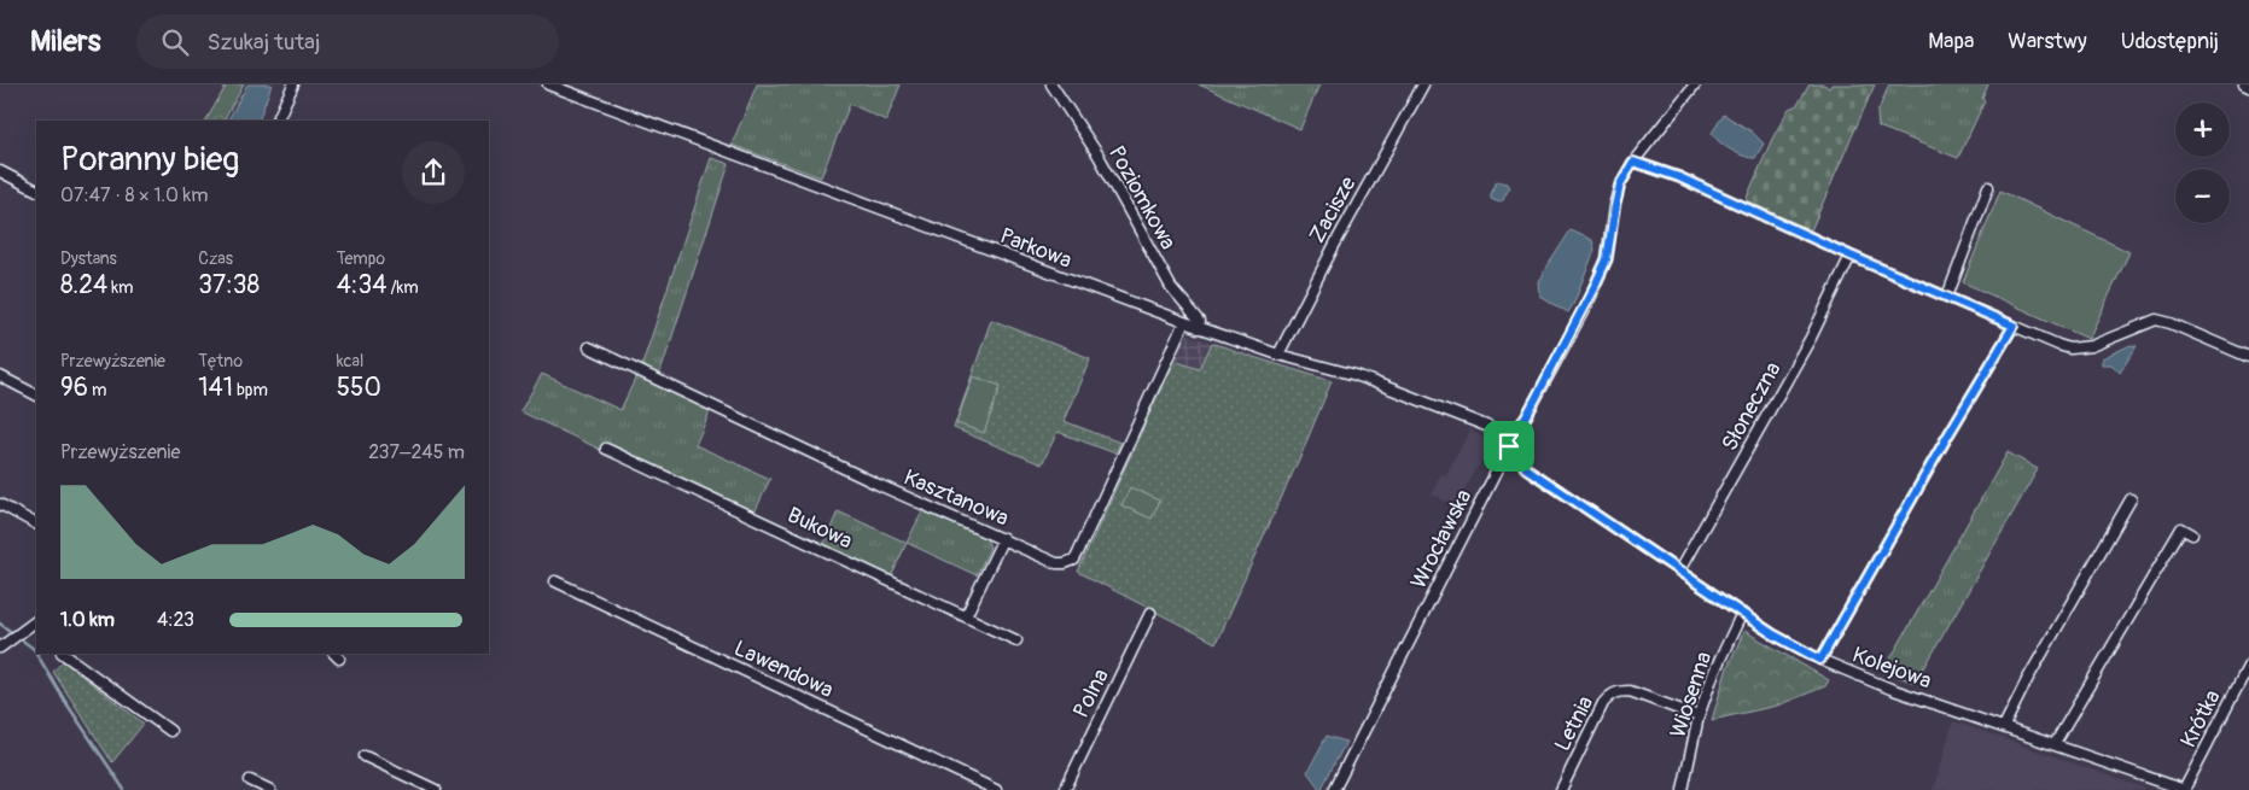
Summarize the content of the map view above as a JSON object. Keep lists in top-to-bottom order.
{
  "streets": {
    "street": [
      "Poziomkowa",
      "Zacisze",
      "Parkowa",
      "Słoneczna",
      "Kasztanowa",
      "Bukowa",
      "Wrocławska",
      "Kolejowa",
      "Lawendowa",
      "Polna",
      "Wiosenna",
      "Krótka",
      "Letnia"
    ]
  },
  "crossings": [
    ["Poziomkowa", "Parkowa"],
    ["Zacisze", "Parkowa"],
    ["Parkowa", "Kasztanowa"],
    ["Parkowa", "Wrocławska"],
    ["Parkowa", "Kolejowa"],
    ["Słoneczna", "Kolejowa"],
    ["Wrocławska", "Kolejowa"],
    ["Kolejowa", "Wiosenna"],
    ["Kolejowa", "Krótka"],
    ["Wiosenna", "Letnia"]
  ],
  "page": {
    "header": "Milers",
    "search": "Szukaj tutaj",
    "nav": ["Mapa", "Warstwy", "Udostępnij"],
    "map_buttons": ["+", "−"],
    "heading": ["Poranny bieg", "07:47 · 8 × 1.0 km"],
    "stats": [
      ["Dystans", "8.24 km"],
      ["Czas", "37:38"],
      ["Tempo", "4:34 /km"],
      ["Przewyższenie", "96 m"],
      ["Tętno", "141 bpm"],
      ["kcal", "550"]
    ],
    "chart": ["Przewyższenie", "237–245 m"],
    "list": [
      {
        "name": "1.0 km",
        "note": "4:23"
      }
    ]
  }
}
